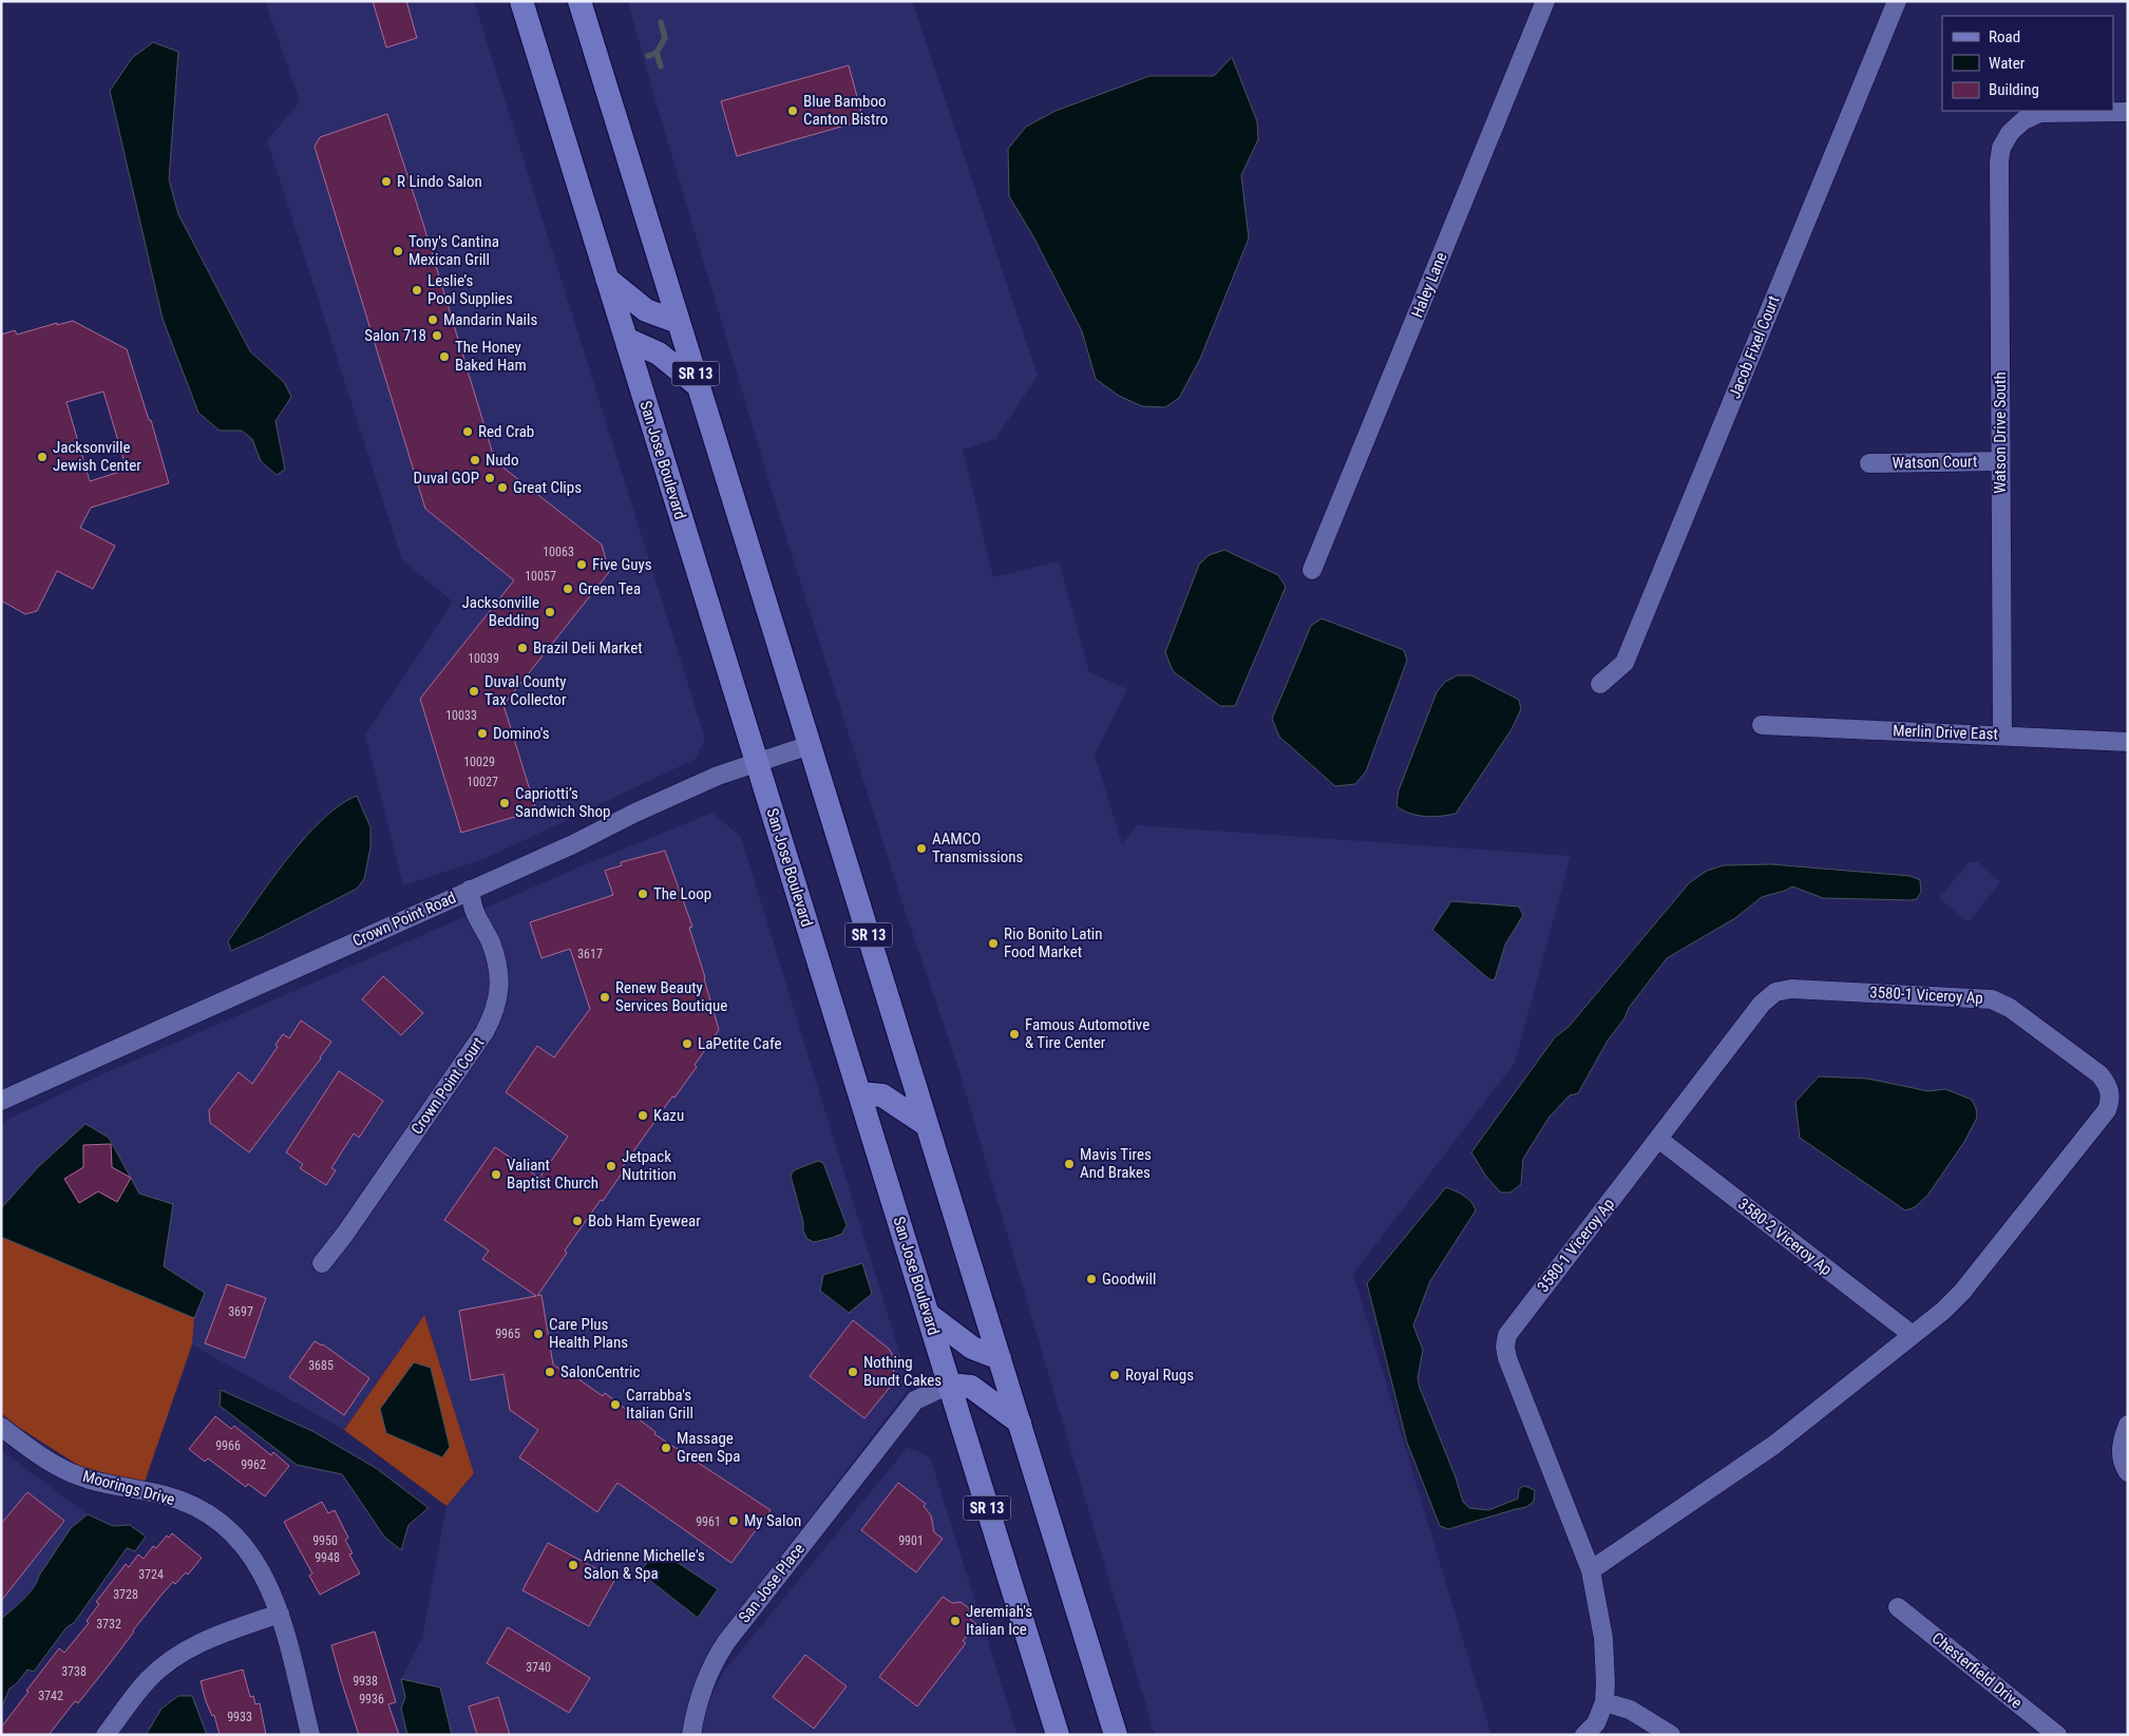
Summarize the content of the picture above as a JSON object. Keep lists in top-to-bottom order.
{
  "streets": {
    "main road": ["SR 13", "San Jose Boulevard"],
    "street": [
      "Haley Lane",
      "Jacob Fixel Court",
      "Watson Drive South",
      "Watson Court",
      "Merlin Drive East",
      "Crown Point Road",
      "3580-1 Viceroy Ap",
      "Crown Point Court",
      "3580-2 Viceroy Ap",
      "Moorings Drive",
      "San Jose Place",
      "Chesterfield Drive"
    ]
  },
  "crossings": [
    ["SR 13", "Crown Point Road"],
    ["Watson Drive South", "Watson Court"],
    ["Watson Drive South", "Merlin Drive East"],
    ["San Jose Boulevard", "Crown Point Road"],
    ["San Jose Boulevard", "San Jose Place"],
    ["Crown Point Road", "Crown Point Court"],
    ["3580-1 Viceroy Ap", "3580-2 Viceroy Ap"]
  ],
  "places": [
    "Blue Bamboo Canton Bistro",
    "R Lindo Salon",
    "Tony's Cantina Mexican Grill",
    "Leslie’s Pool Supplies",
    "Mandarin Nails",
    "Salon 718",
    "The Honey Baked Ham",
    "Red Crab",
    "Jacksonville Jewish Center",
    "Nudo",
    "Duval GOP",
    "Great Clips",
    "Five Guys",
    "Green Tea",
    "Jacksonville Bedding",
    "Brazil Deli Market",
    "Duval County Tax Collector",
    "Domino's",
    "Capriotti’s Sandwich Shop",
    "AAMCO Transmissions",
    "The Loop",
    "Rio Bonito Latin Food Market",
    "Renew Beauty Services Boutique",
    "Famous Automotive & Tire Center",
    "LaPetite Cafe",
    "Kazu",
    "Mavis Tires And Brakes",
    "Jetpack Nutrition",
    "Valiant Baptist Church",
    "Bob Ham Eyewear",
    "Goodwill",
    "Care Plus Health Plans",
    "SalonCentric",
    "Nothing Bundt Cakes",
    "Royal Rugs",
    "Carrabba's Italian Grill",
    "Massage Green Spa",
    "My Salon",
    "Adrienne Michelle's Salon & Spa",
    "Jeremiah's Italian Ice"
  ],
  "house_numbers": [
    "10063",
    "10057",
    "10039",
    "10033",
    "10029",
    "10027",
    "3617",
    "3697",
    "9965",
    "3685",
    "9966",
    "9962",
    "9961",
    "9950",
    "9901",
    "9948",
    "3724",
    "3728",
    "3732",
    "3740",
    "3738",
    "9938",
    "3742",
    "9936",
    "9933"
  ],
  "legend": ["Road", "Water", "Building"]
}
